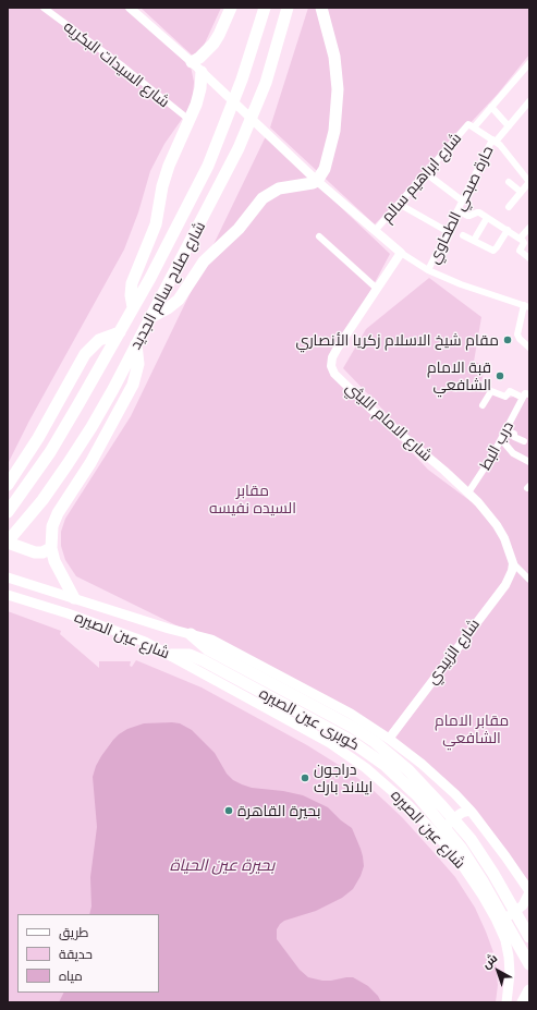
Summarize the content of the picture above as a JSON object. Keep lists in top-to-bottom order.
{
  "streets": {
    "highway": ["شارع صلاح سالم الجديد", "كوبرى عين الصيره"],
    "main road": ["شارع عين الصيره"],
    "street": [
      "شارع السيدات البكريه",
      "شارع ابراهيم سالم",
      "حارة صبحي الطحاوي",
      "شارع الامام الليثي",
      "درب البط",
      "شارع الزبيدي"
    ]
  },
  "crossings": [
    ["شارع الامام الليثي", "درب البط"],
    ["شارع الامام الليثي", "شارع الزبيدي"],
    ["شارع عين الصيره", "شارع الزبيدي"],
    ["شارع عين الصيره", "كوبرى عين الصيره"]
  ],
  "water": ["بحيرة عين الحياة"],
  "parks": ["مقابر السيده نفيسه", "مقابر الامام الشافعي"],
  "places": [
    "مقام شيخ الاسلام زكريا الأنصاري",
    "قبة الامام الشافعي",
    "دراجون ايلاند بارك",
    "بحيرة القاهرة"
  ],
  "legend": ["طريق", "حديقة", "مياه"],
  "north": "top left"
}
